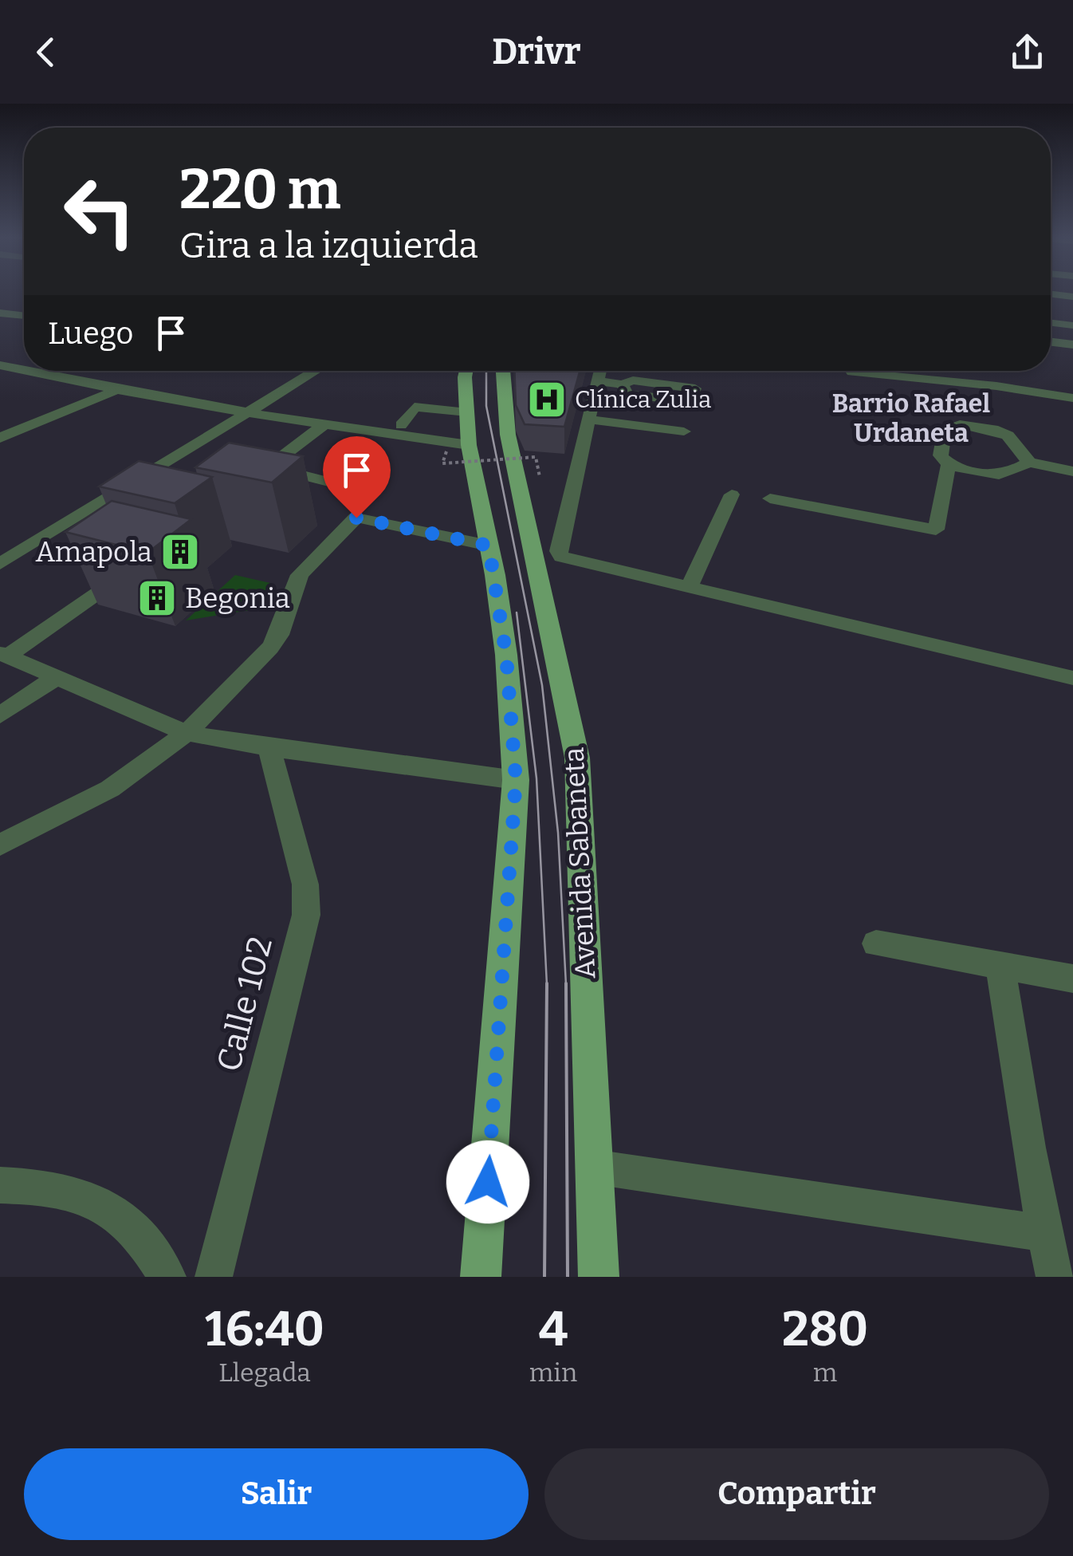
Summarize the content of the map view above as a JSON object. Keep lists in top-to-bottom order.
{
  "streets": {
    "main road": ["Avenida Sabaneta"],
    "street": ["Calle 102"]
  },
  "districts": ["Barrio Rafael Urdaneta"],
  "places": {
    "hospital": ["Clínica Zulia"],
    "building": ["Amapola", "Begonia"]
  },
  "page": {
    "header": "Drivr",
    "turn": ["220 m", "Gira a la izquierda"],
    "then": "Luego",
    "eta": [
      "16:40",
      "Llegada",
      "4",
      "min",
      "280",
      "m"
    ],
    "buttons": ["Salir", "Compartir"]
  }
}
